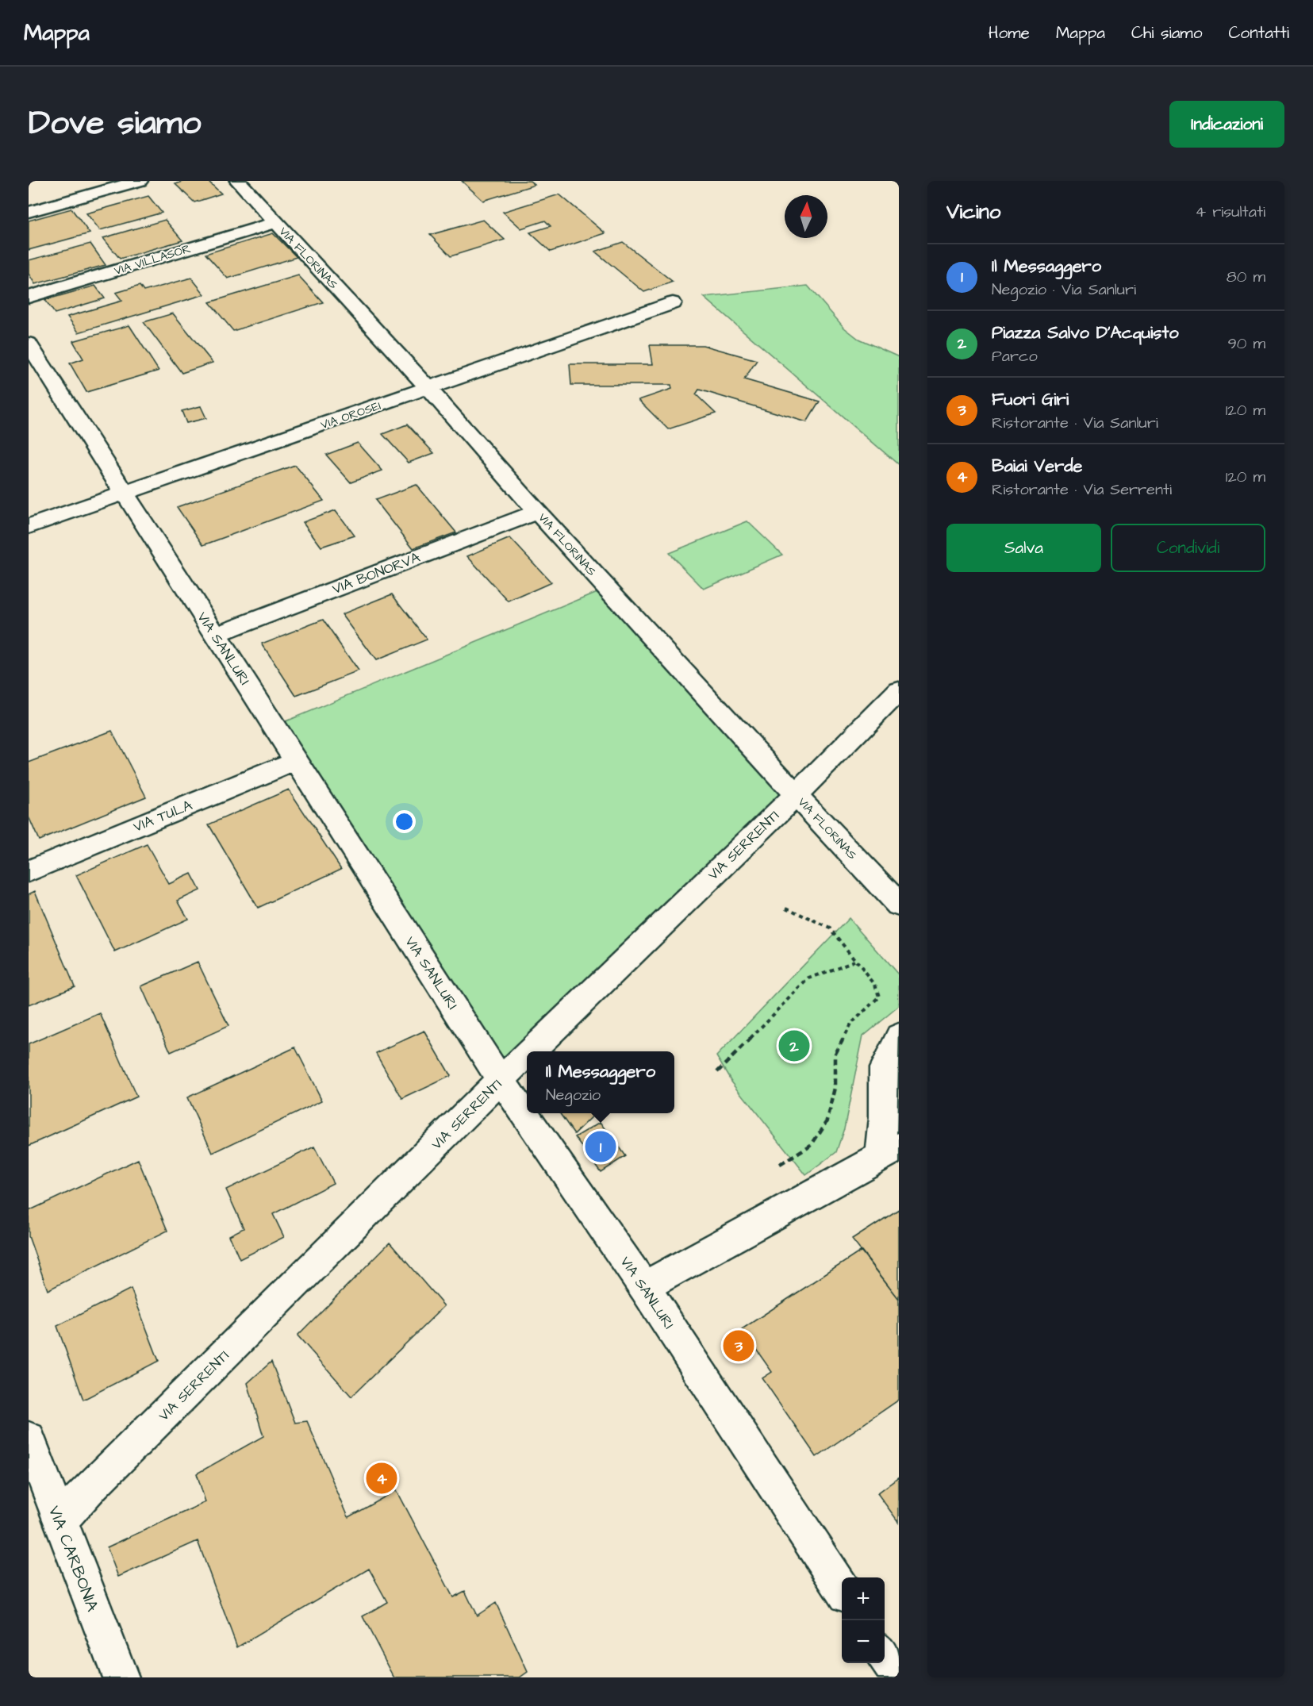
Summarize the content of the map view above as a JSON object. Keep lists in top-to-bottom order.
{
  "streets": {
    "street": [
      "VIA FLORINAS",
      "VIA VILLASOR",
      "VIA OROSEI",
      "VIA BONORVA",
      "VIA SANLURI",
      "VIA TULA",
      "VIA SERRENTI",
      "VIA CARBONIA"
    ]
  },
  "crossings": [
    ["VIA FLORINAS", "VIA VILLASOR"],
    ["VIA FLORINAS", "VIA OROSEI"],
    ["VIA FLORINAS", "VIA BONORVA"],
    ["VIA FLORINAS", "VIA SERRENTI"],
    ["VIA OROSEI", "VIA SANLURI"],
    ["VIA BONORVA", "VIA SANLURI"],
    ["VIA SANLURI", "VIA TULA"],
    ["VIA SANLURI", "VIA SERRENTI"],
    ["VIA SERRENTI", "VIA CARBONIA"]
  ],
  "north": "top",
  "page": {
    "header": "Mappa",
    "nav": [
      "Home",
      "Mappa",
      "Chi siamo",
      "Contatti"
    ],
    "title": "Dove siamo",
    "buttons": [
      "Indicazioni",
      ["Salva", "Condividi"]
    ],
    "heading": ["Vicino", "4 risultati"],
    "list": [
      {
        "mark": "1",
        "name": "Il Messaggero",
        "note": "Negozio · Via Sanluri",
        "value": "80 m"
      },
      {
        "mark": "2",
        "name": "Piazza Salvo D'Acquisto",
        "note": "Parco",
        "value": "90 m"
      },
      {
        "mark": "3",
        "name": "Fuori Giri",
        "note": "Ristorante · Via Sanluri",
        "value": "120 m"
      },
      {
        "mark": "4",
        "name": "Baiai Verde",
        "note": "Ristorante · Via Serrenti",
        "value": "120 m"
      }
    ],
    "pins": [
      "2",
      "1",
      "3",
      "4"
    ],
    "popup": ["Il Messaggero", "Negozio"],
    "map_buttons": ["+", "−"]
  }
}
